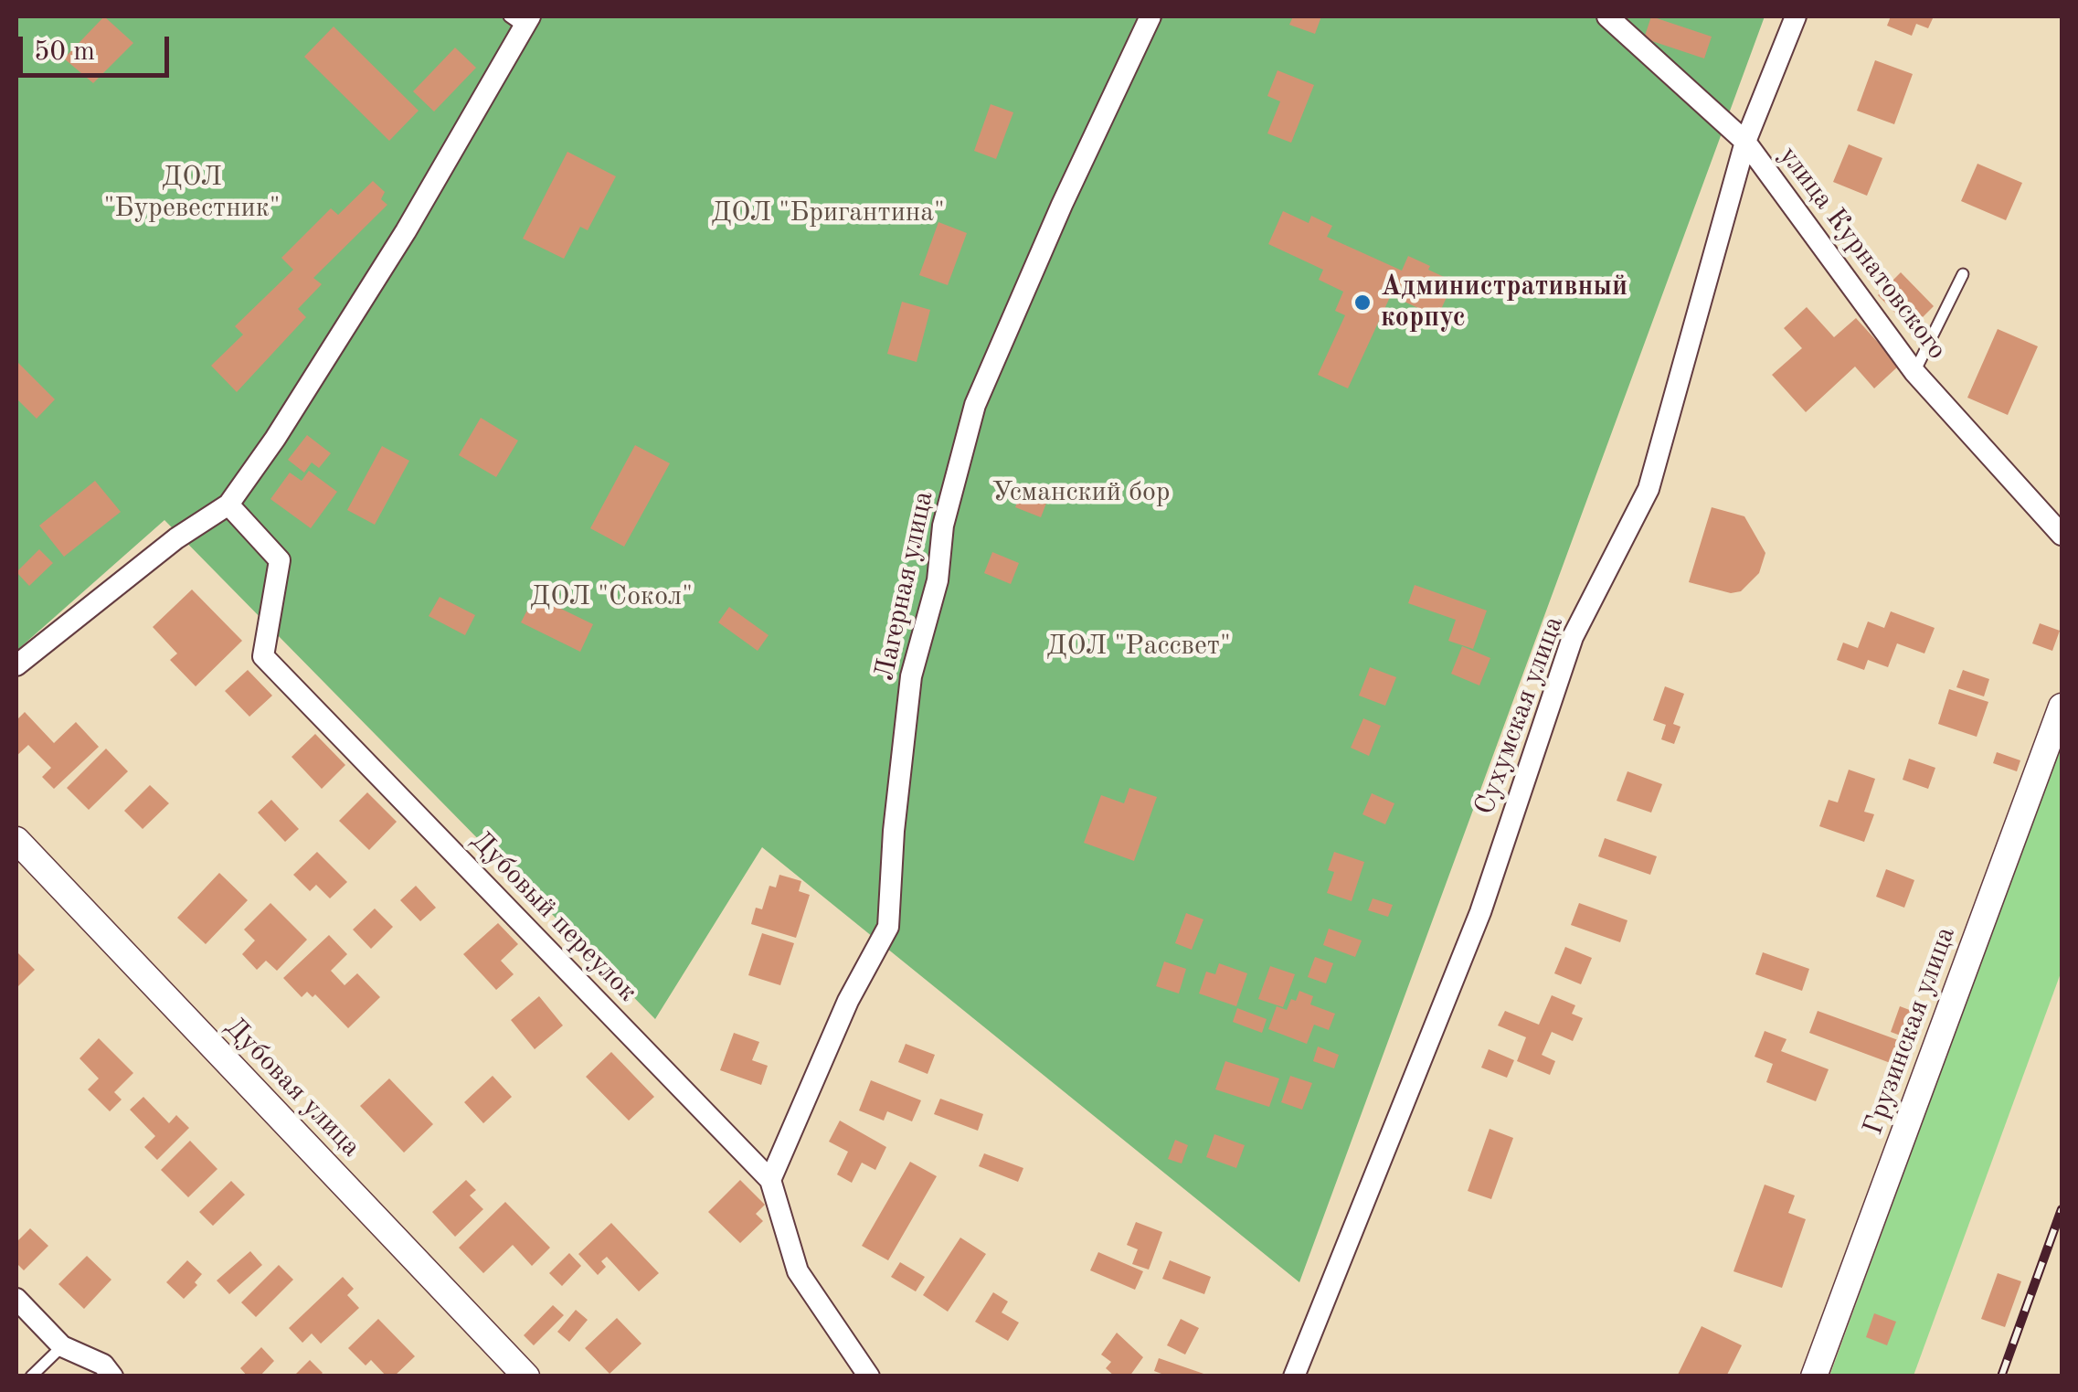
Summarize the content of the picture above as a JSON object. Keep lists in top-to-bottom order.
{
  "streets": {
    "street": [
      "улица Курнатовского",
      "Лагерная улица",
      "Сухумская улица",
      "Дубовый переулок",
      "Грузинская улица",
      "Дубовая улица"
    ]
  },
  "crossings": [
    ["улица Курнатовского", "Сухумская улица"],
    ["Лагерная улица", "Дубовый переулок"]
  ],
  "parks": [
    "ДОЛ \"Буревестник\"",
    "ДОЛ \"Бригантина\"",
    "Усманский бор",
    "ДОЛ \"Сокол\"",
    "ДОЛ \"Рассвет\""
  ],
  "places": ["Административный корпус"],
  "scale_bar": "50 m"
}
